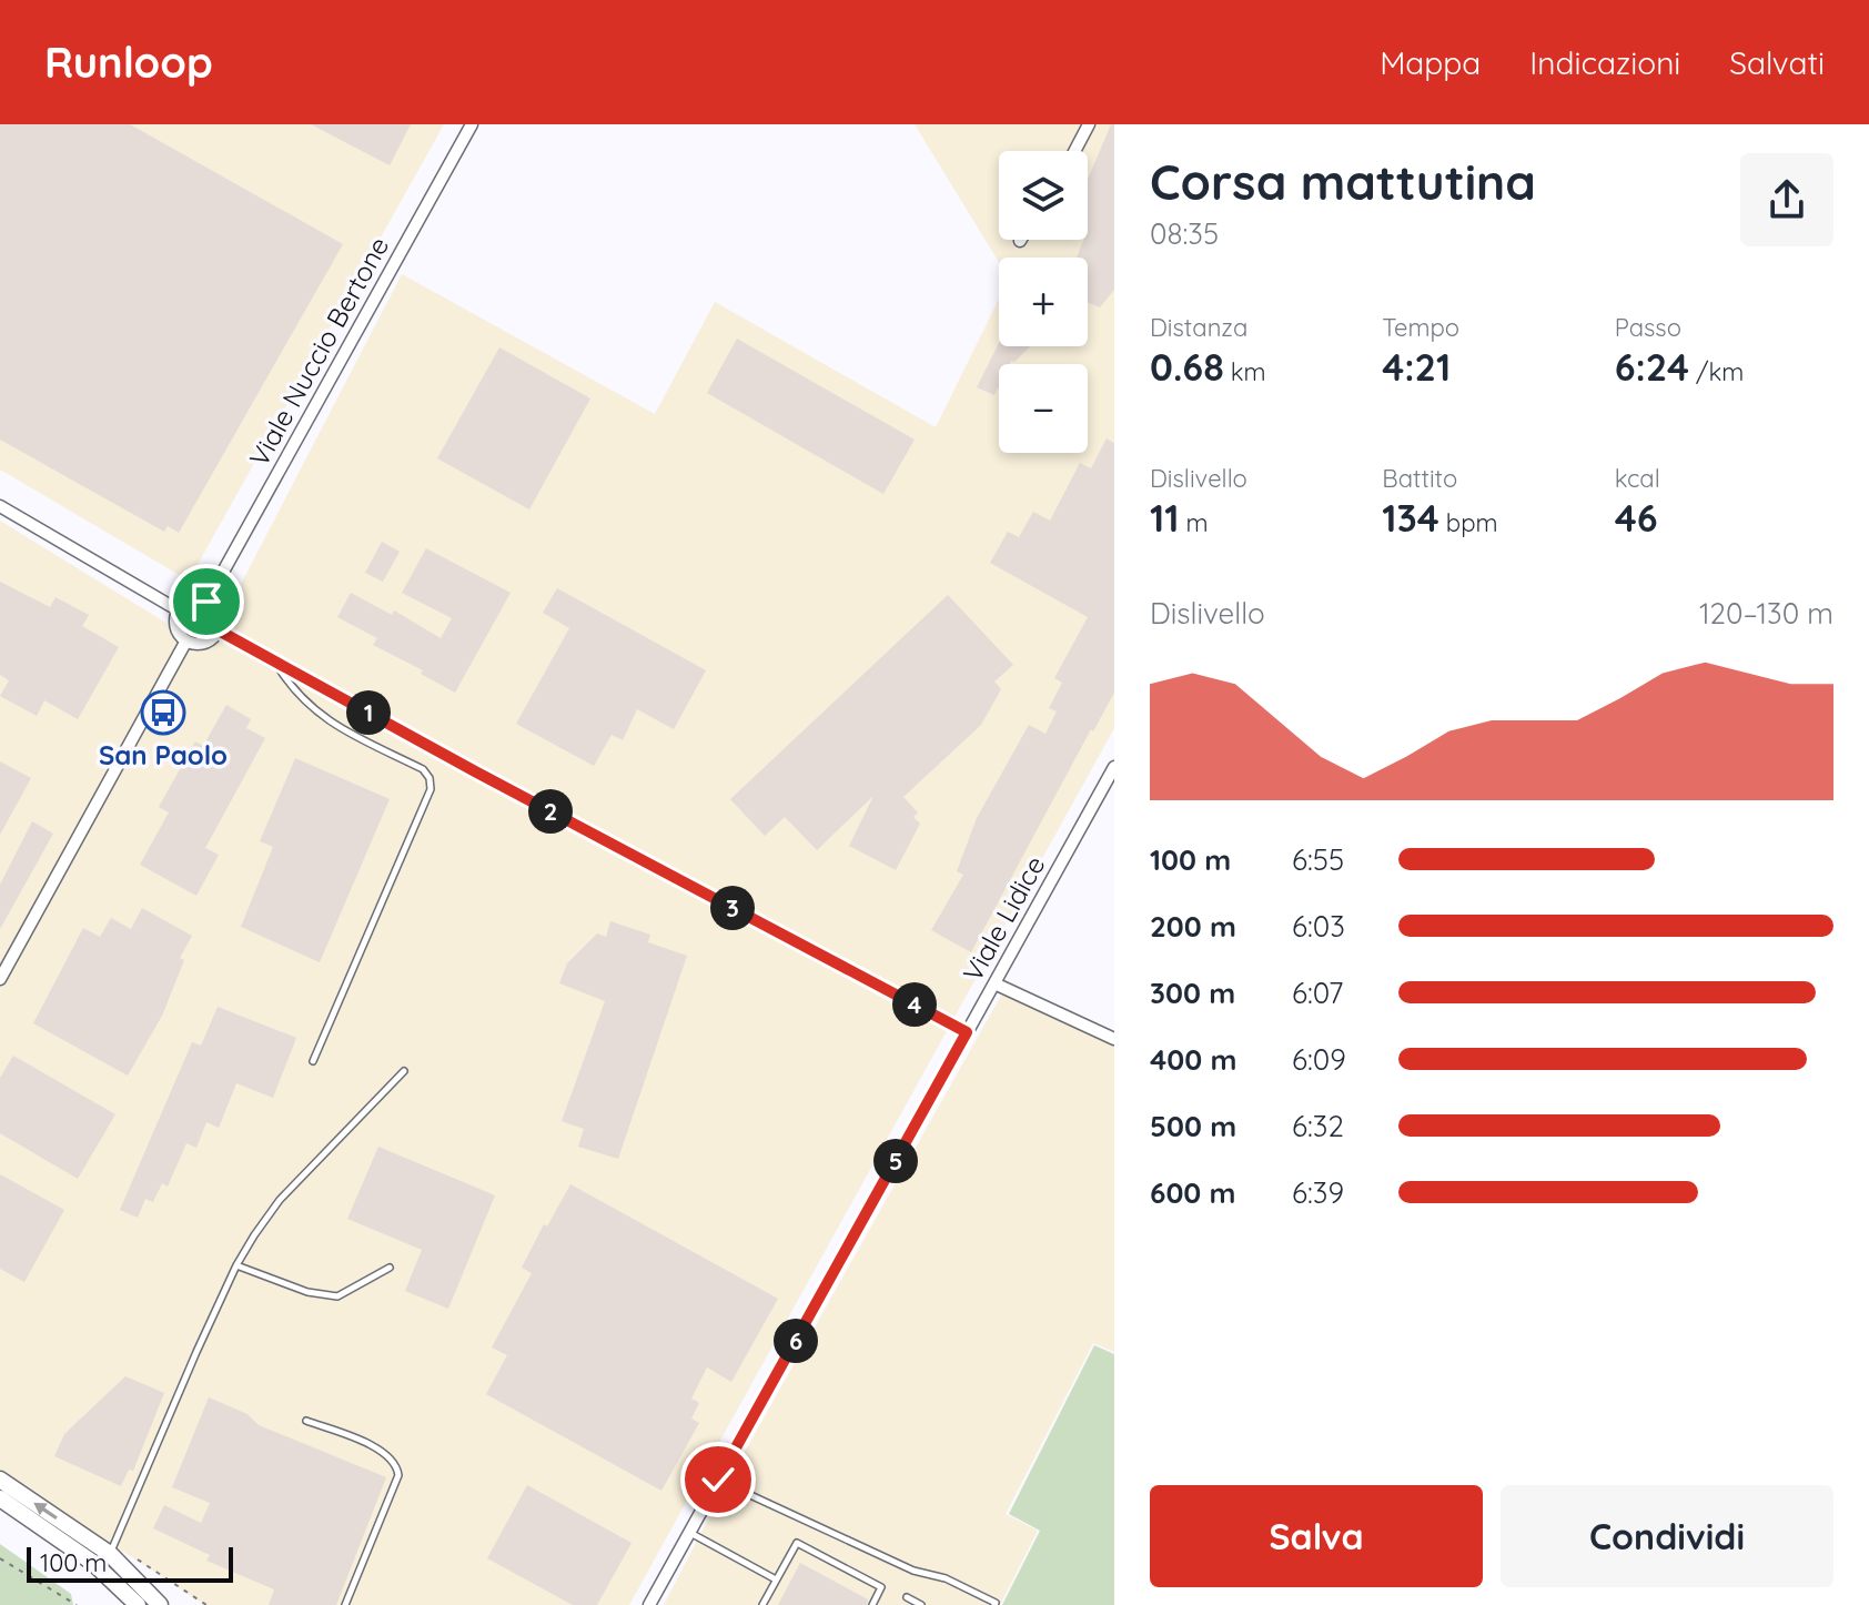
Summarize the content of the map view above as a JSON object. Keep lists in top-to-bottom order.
{
  "streets": {
    "street": ["Viale Nuccio Bertone", "Viale Lidice"]
  },
  "places": {
    "bus stop": ["San Paolo"]
  },
  "scale_bar": "100 m",
  "page": {
    "header": "Runloop",
    "nav": ["Mappa", "Indicazioni", "Salvati"],
    "heading": ["Corsa mattutina", "08:35"],
    "map_buttons": ["+", "−"],
    "stats": [
      ["Distanza", "0.68 km"],
      ["Tempo", "4:21"],
      ["Passo", "6:24 /km"],
      ["Dislivello", "11 m"],
      ["Battito", "134 bpm"],
      ["kcal", "46"]
    ],
    "chart": ["Dislivello", "120–130 m"],
    "pins": [
      "1",
      "2",
      "3",
      "4",
      "5",
      "6"
    ],
    "list": [
      {
        "name": "100 m",
        "note": "6:55"
      },
      {
        "name": "200 m",
        "note": "6:03"
      },
      {
        "name": "300 m",
        "note": "6:07"
      },
      {
        "name": "400 m",
        "note": "6:09"
      },
      {
        "name": "500 m",
        "note": "6:32"
      },
      {
        "name": "600 m",
        "note": "6:39"
      }
    ],
    "buttons": ["Salva", "Condividi"],
    "scale": "100 m"
  }
}
